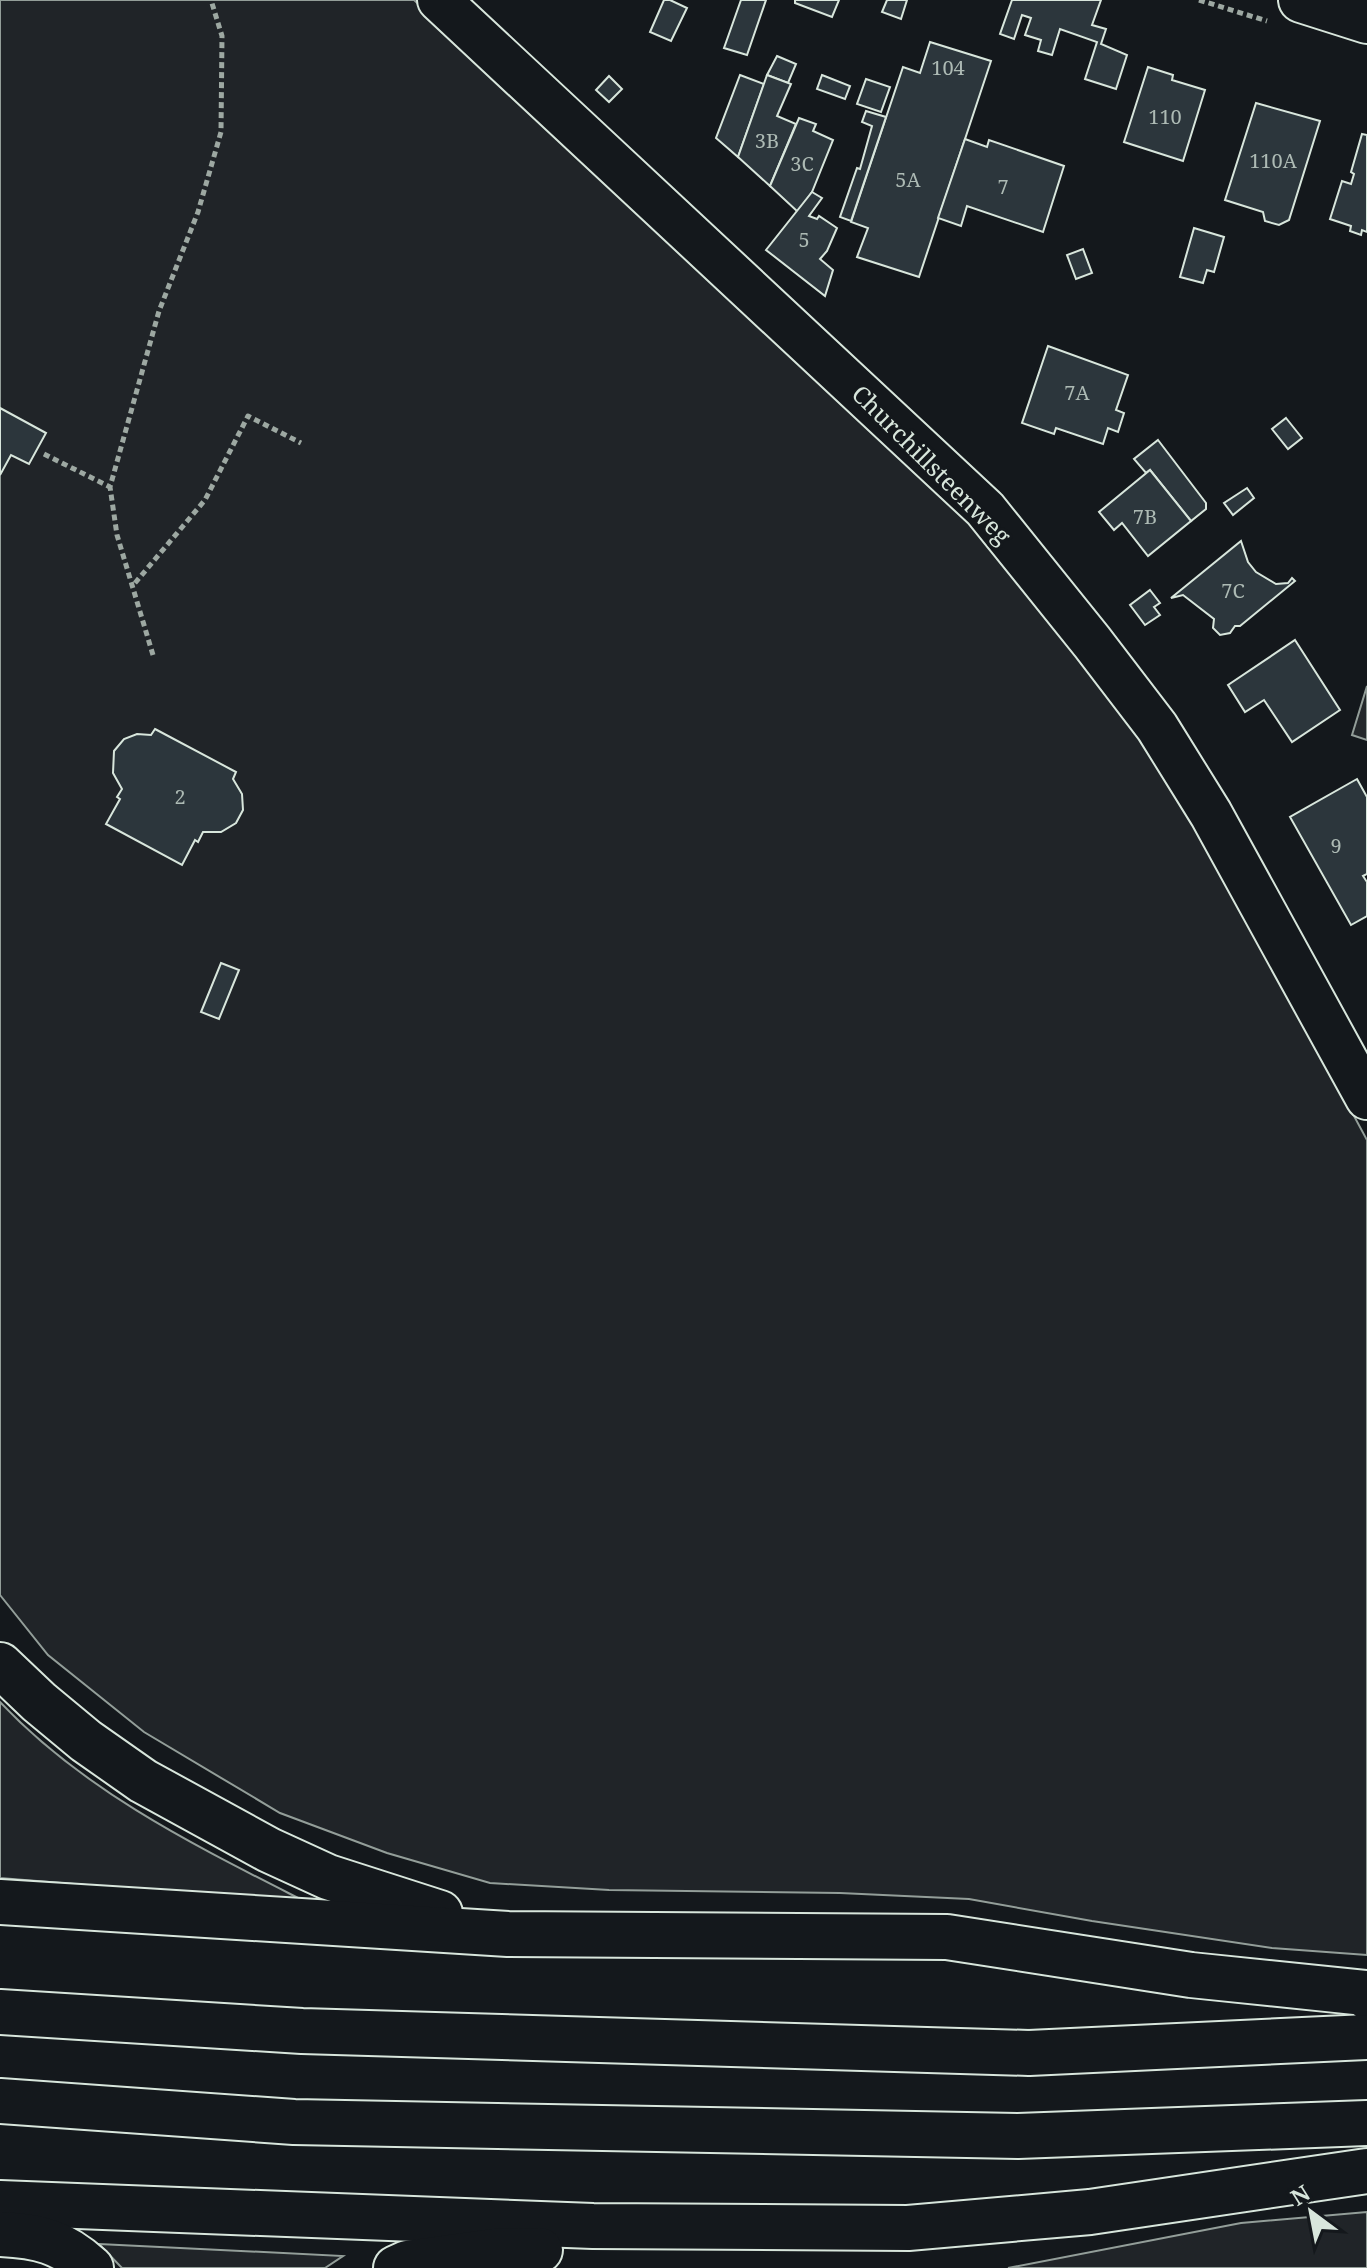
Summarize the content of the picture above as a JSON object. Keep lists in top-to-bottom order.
{
  "streets": {
    "street": ["Churchillsteenweg"]
  },
  "house_numbers": [
    "104",
    "110",
    "3B",
    "110A",
    "3C",
    "5A",
    "7",
    "5",
    "7A",
    "7B",
    "7C",
    "2",
    "9"
  ],
  "north": "top left"
}
